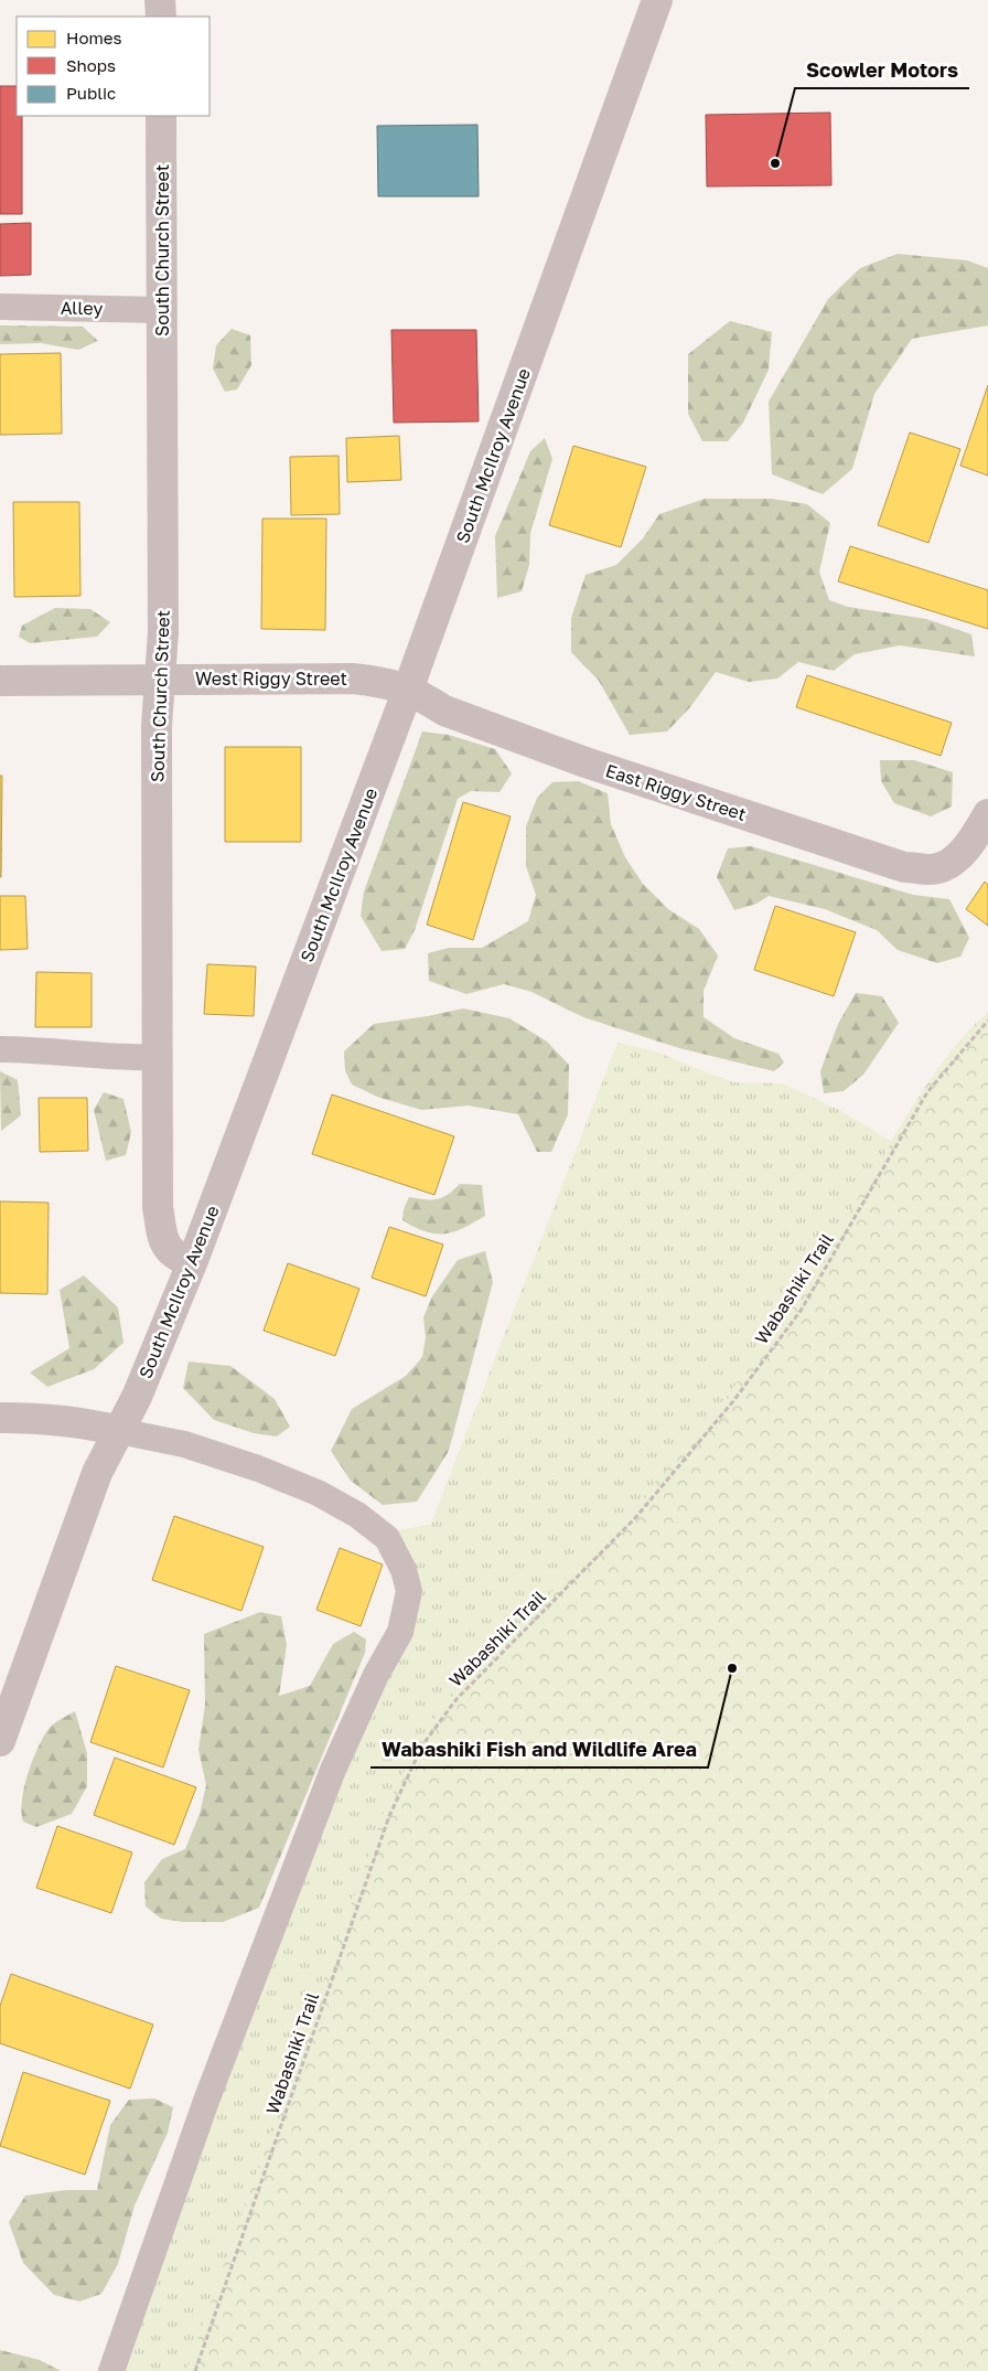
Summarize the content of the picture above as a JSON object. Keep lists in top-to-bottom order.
{
  "streets": {
    "street": [
      "South Church Street",
      "South McIlroy Avenue",
      "West Riggy Street",
      "East Riggy Street"
    ],
    "lane": ["Alley"],
    "path": ["Wabashiki Trail"]
  },
  "crossings": [
    ["South Church Street", "Alley"],
    ["South Church Street", "South McIlroy Avenue"],
    ["South Church Street", "West Riggy Street"],
    ["South McIlroy Avenue", "West Riggy Street"],
    ["South McIlroy Avenue", "East Riggy Street"],
    ["West Riggy Street", "East Riggy Street"]
  ],
  "places": ["Scowler Motors", "Wabashiki Fish and Wildlife Area"],
  "legend": ["Homes", "Shops", "Public"]
}
